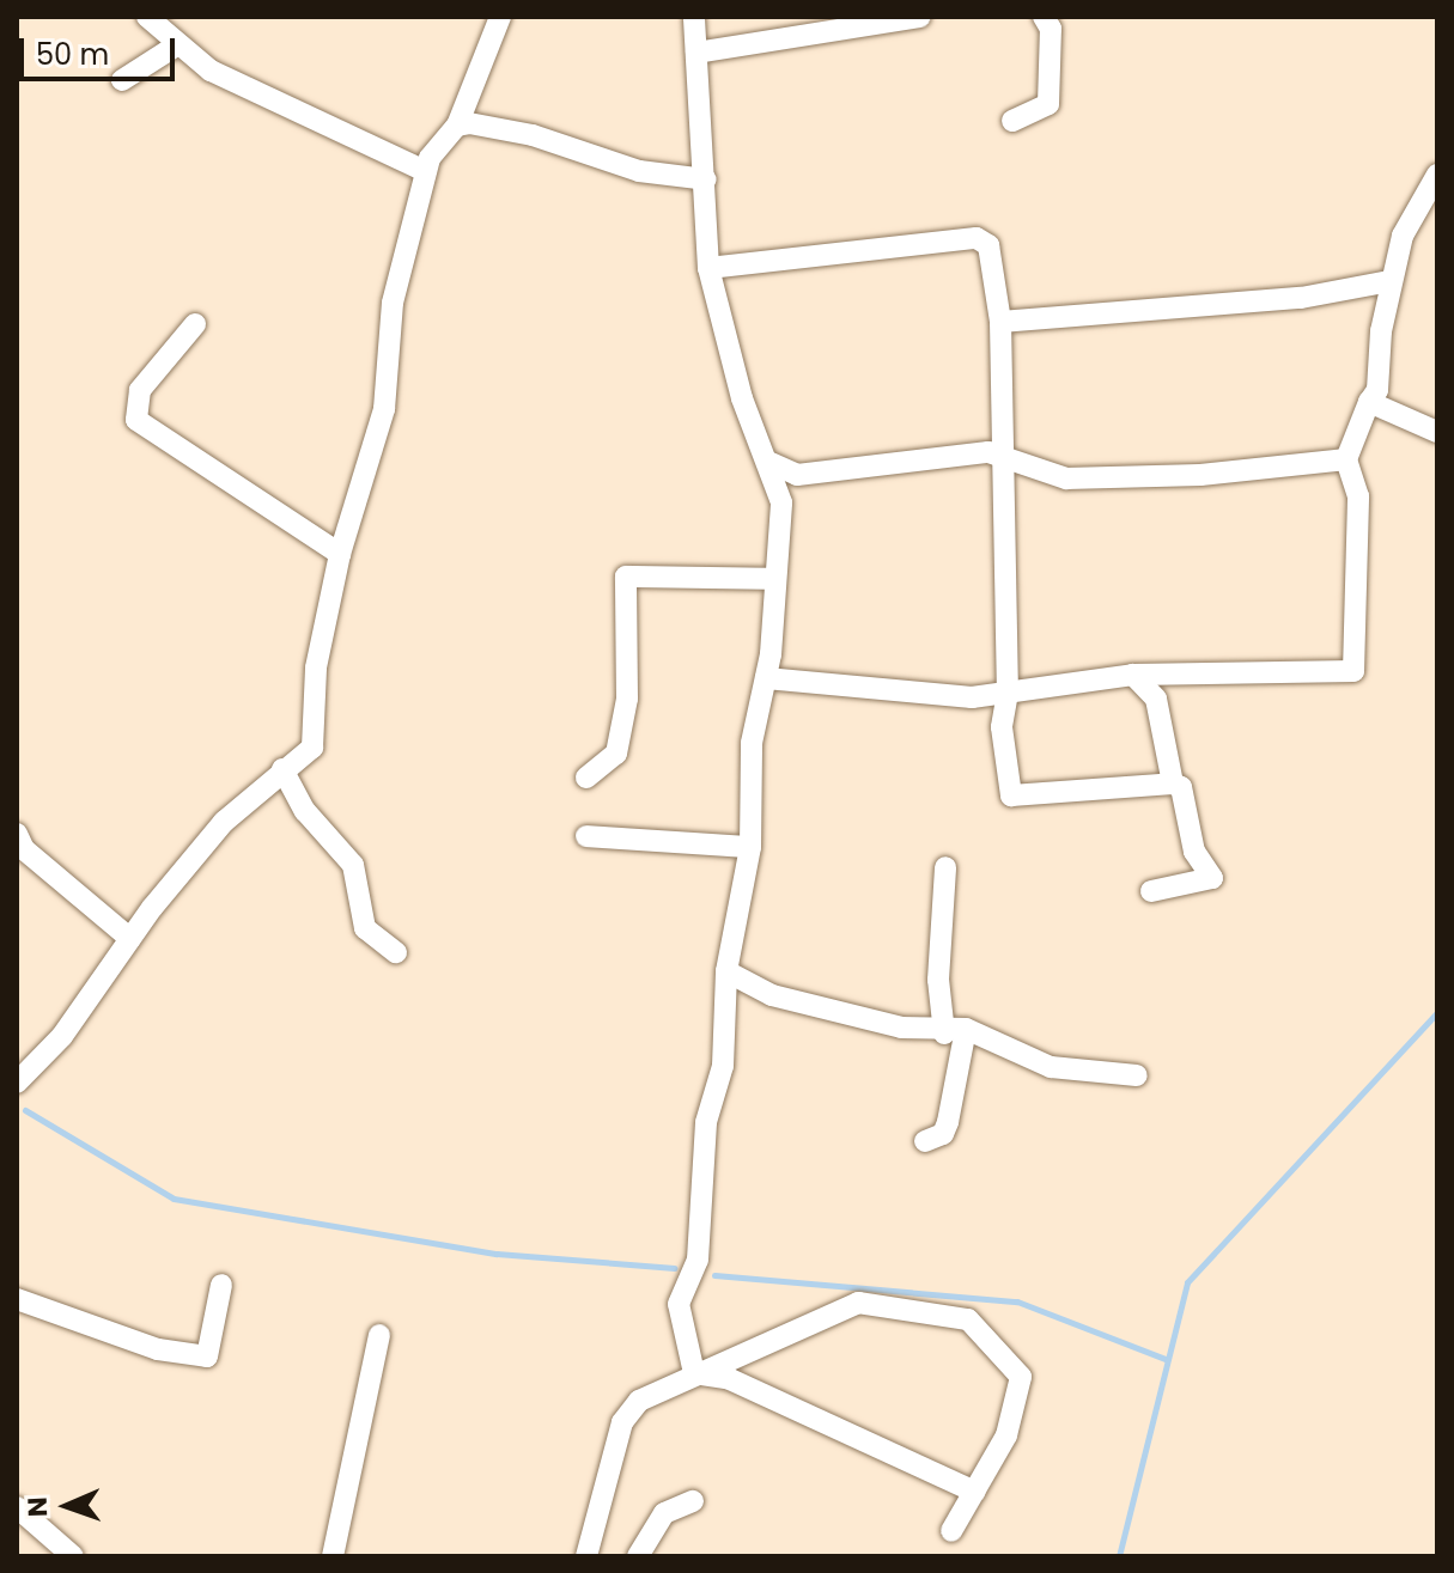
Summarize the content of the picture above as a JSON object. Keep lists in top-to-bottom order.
{
  "scale_bar": "50 m",
  "north": "left"
}
